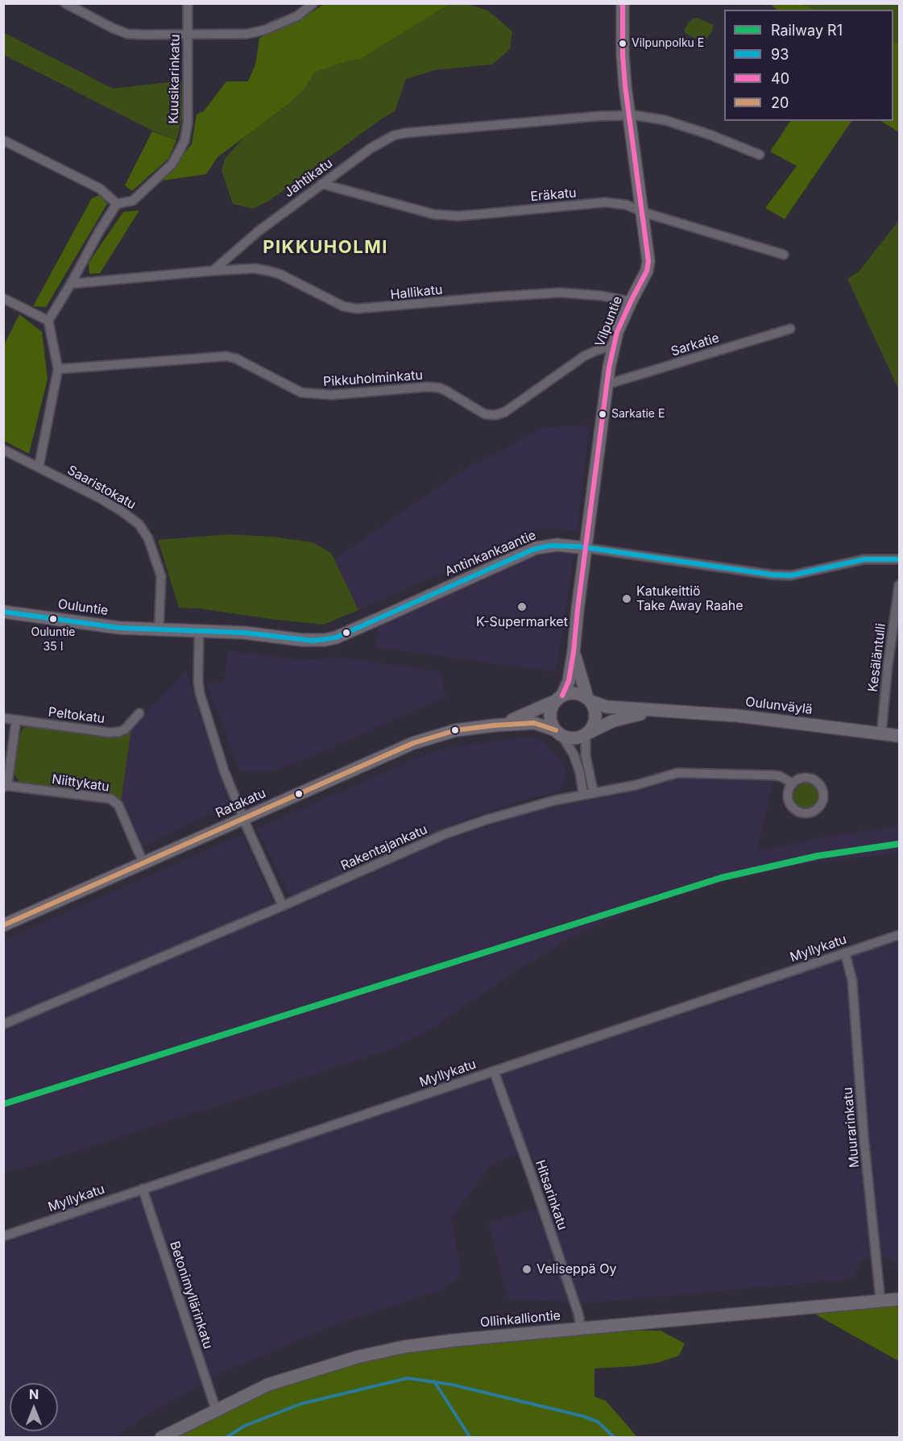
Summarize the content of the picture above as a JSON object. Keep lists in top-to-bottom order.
{
  "streets": {
    "street": [
      "Kuusikarinkatu",
      "Jahtikatu",
      "Eräkatu",
      "Hallikatu",
      "Vilpuntie",
      "Sarkatie",
      "Pikkuholminkatu",
      "Saaristokatu",
      "Antinkankaantie",
      "Ouluntie",
      "Kesäläntulli",
      "Oulunväylä",
      "Peltokatu",
      "Niittykatu",
      "Ratakatu",
      "Rakentajankatu",
      "Myllykatu",
      "Muurarinkatu",
      "Hitsarinkatu",
      "Betonimyllärinkatu",
      "Ollinkalliontie"
    ]
  },
  "crossings": [
    ["Jahtikatu", "Eräkatu"],
    ["Jahtikatu", "Hallikatu"],
    ["Jahtikatu", "Vilpuntie"],
    ["Eräkatu", "Vilpuntie"],
    ["Hallikatu", "Vilpuntie"],
    ["Vilpuntie", "Sarkatie"],
    ["Vilpuntie", "Pikkuholminkatu"],
    ["Vilpuntie", "Antinkankaantie"],
    ["Vilpuntie", "Oulunväylä"],
    ["Vilpuntie", "Ratakatu"],
    ["Saaristokatu", "Antinkankaantie"],
    ["Saaristokatu", "Ouluntie"],
    ["Antinkankaantie", "Ouluntie"],
    ["Kesäläntulli", "Oulunväylä"],
    ["Oulunväylä", "Ratakatu"],
    ["Niittykatu", "Ratakatu"],
    ["Myllykatu", "Muurarinkatu"],
    ["Myllykatu", "Hitsarinkatu"],
    ["Myllykatu", "Betonimyllärinkatu"],
    ["Muurarinkatu", "Ollinkalliontie"],
    ["Hitsarinkatu", "Ollinkalliontie"],
    ["Betonimyllärinkatu", "Ollinkalliontie"]
  ],
  "districts": ["PIKKUHOLMI"],
  "places": [
    "Vilpunpolku E",
    "Sarkatie E",
    "Katukeittiö Take Away Raahe",
    "K-Supermarket",
    "Ouluntie 35 I",
    "Veliseppä Oy"
  ],
  "lines": [
    "transit line 40",
    "transit line 93",
    "transit line 20",
    "rail line R1"
  ],
  "legend": [
    "Railway R1",
    "93",
    "40",
    "20"
  ],
  "north": "top"
}
